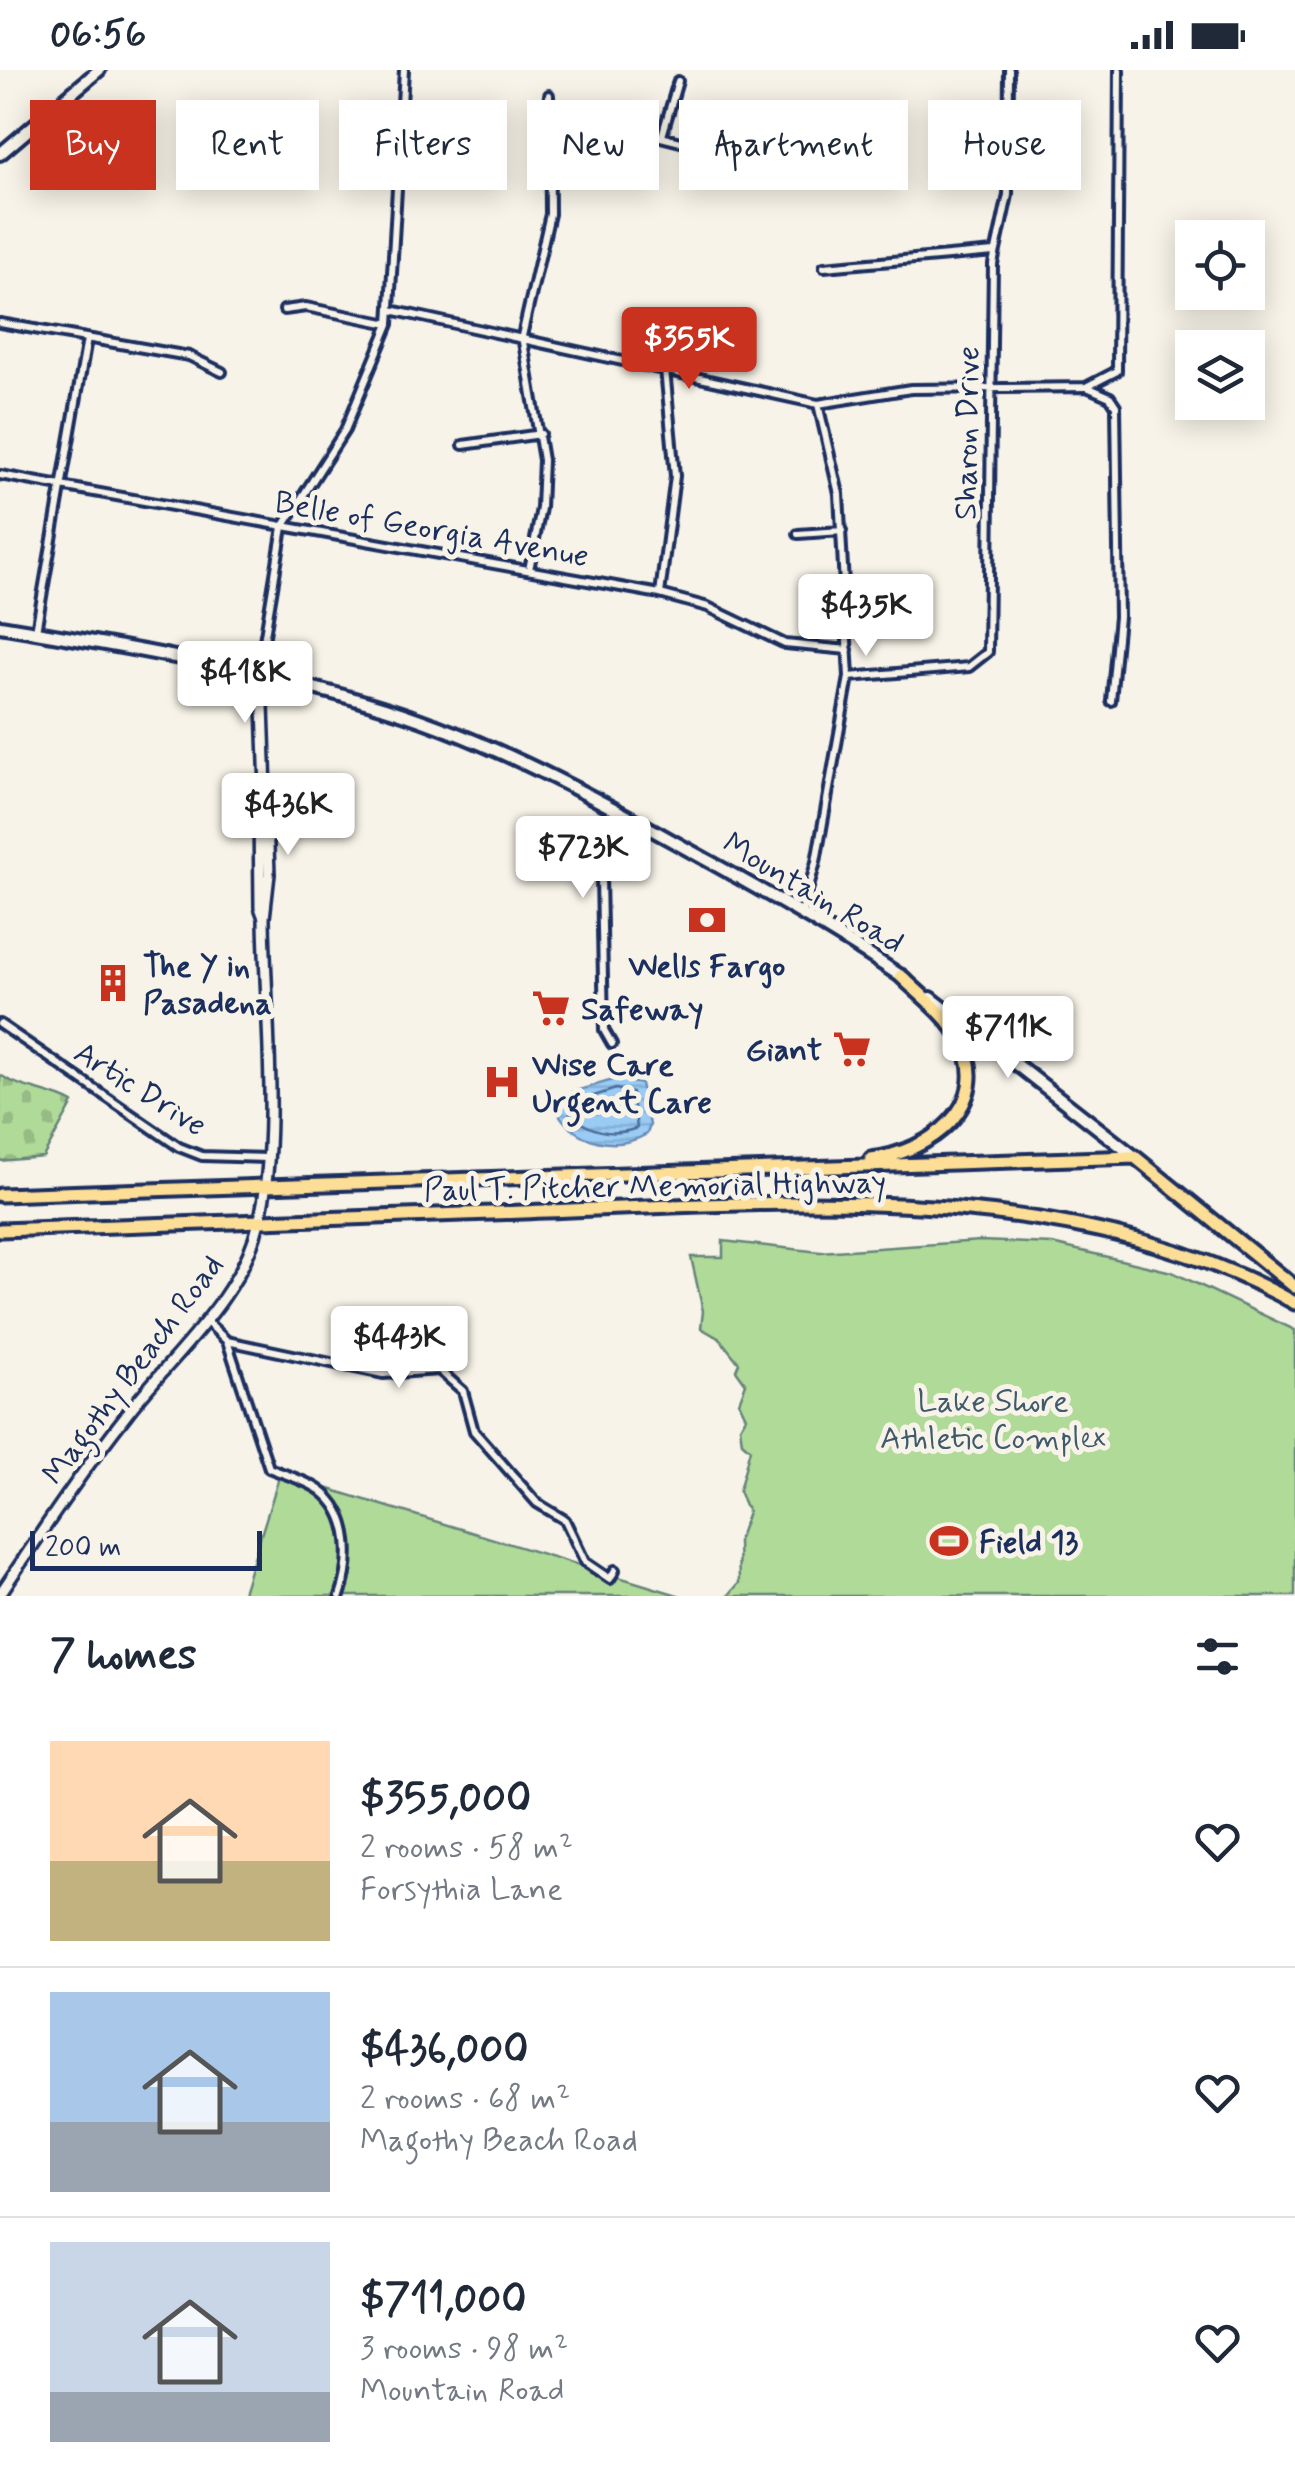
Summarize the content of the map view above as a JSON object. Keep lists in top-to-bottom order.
{
  "streets": {
    "main road": ["Mountain Road", "Paul T. Pitcher Memorial Highway"],
    "street": [
      "Sharon Drive",
      "Belle of Georgia Avenue",
      "Artic Drive",
      "Magothy Beach Road"
    ]
  },
  "crossings": [
    ["Mountain Road", "Paul T. Pitcher Memorial Highway"],
    ["Mountain Road", "Magothy Beach Road"],
    ["Artic Drive", "Magothy Beach Road"],
    ["Paul T. Pitcher Memorial Highway", "Magothy Beach Road"]
  ],
  "parks": ["Lake Shore Athletic Complex"],
  "places": {
    "bank": ["Wells Fargo"],
    "building": ["The Y in Pasadena"],
    "supermarket": ["Safeway", "Giant"],
    "hospital": ["Wise Care Urgent Care"],
    "sports": ["Field 13"]
  },
  "scale_bar": "200 m",
  "page": {
    "status": "06:56",
    "chip": [
      "Buy",
      "Rent",
      "Filters",
      "New",
      "Apartment",
      "House"
    ],
    "price": [
      "$355K",
      "$435K",
      "$418K",
      "$436K",
      "$723K",
      "$711K",
      "$443K"
    ],
    "scale": "200 m",
    "heading": "7 homes",
    "list": [
      {
        "name": "$355,000",
        "note": "2 rooms · 58 m² · Forsythia Lane"
      },
      {
        "name": "$436,000",
        "note": "2 rooms · 68 m² · Magothy Beach Road"
      },
      {
        "name": "$711,000",
        "note": "3 rooms · 98 m² · Mountain Road"
      }
    ]
  }
}
